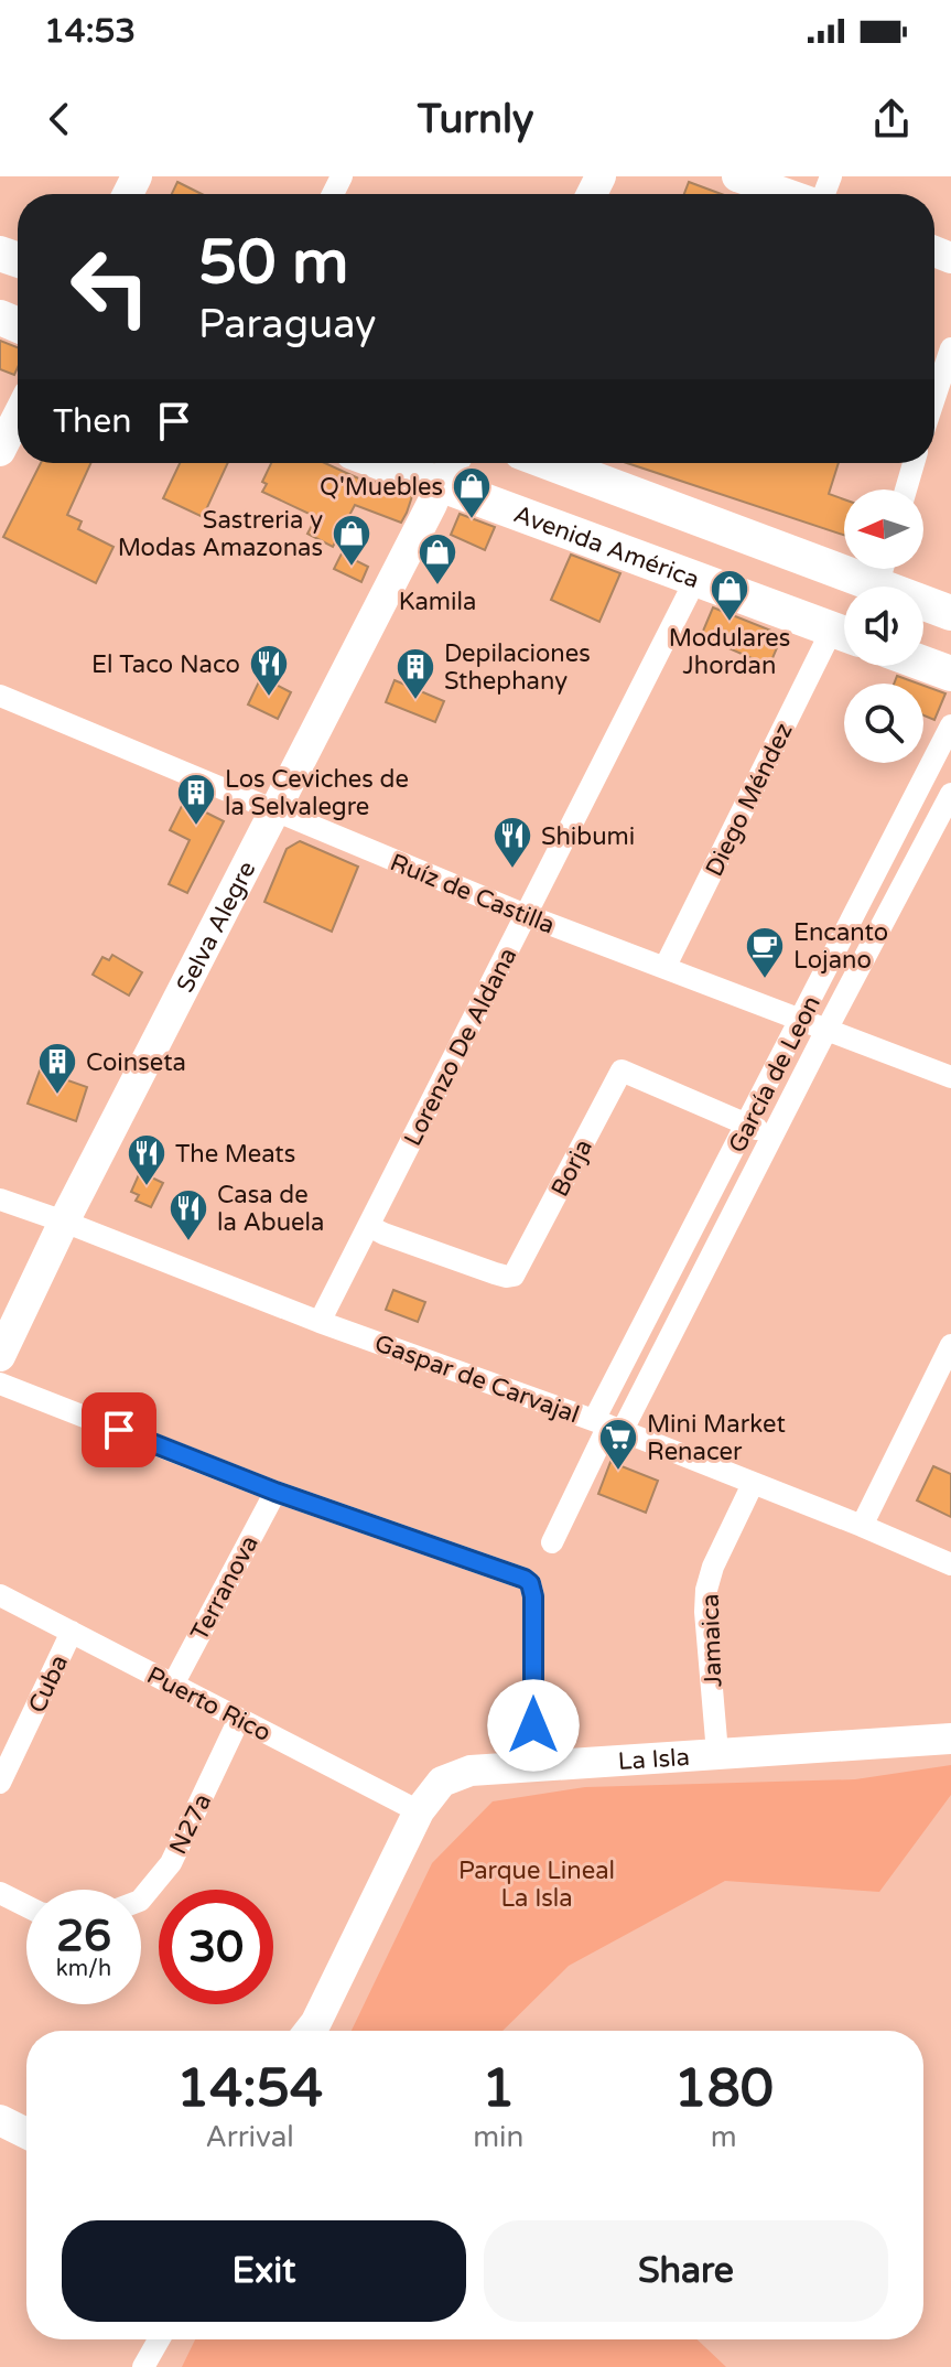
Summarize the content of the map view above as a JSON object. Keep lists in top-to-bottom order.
{
  "streets": {
    "main road": ["Avenida América"],
    "street": [
      "Diego Méndez",
      "Ruíz de Castilla",
      "Selva Alegre",
      "Lorenzo De Aldana",
      "García de Leon",
      "Borja",
      "Gaspar de Carvajal",
      "Terranova",
      "Jamaica",
      "Cuba",
      "Puerto Rico",
      "La Isla",
      "N27a"
    ]
  },
  "crossings": [
    ["Avenida América", "Selva Alegre"],
    ["Avenida América", "Lorenzo De Aldana"],
    ["Diego Méndez", "Ruíz de Castilla"],
    ["Ruíz de Castilla", "Selva Alegre"],
    ["Ruíz de Castilla", "Lorenzo De Aldana"],
    ["Ruíz de Castilla", "García de Leon"],
    ["Selva Alegre", "Gaspar de Carvajal"],
    ["Lorenzo De Aldana", "Borja"],
    ["Lorenzo De Aldana", "Gaspar de Carvajal"],
    ["García de Leon", "Borja"],
    ["García de Leon", "Gaspar de Carvajal"],
    ["Gaspar de Carvajal", "Jamaica"],
    ["Terranova", "Puerto Rico"],
    ["Jamaica", "La Isla"],
    ["Cuba", "Puerto Rico"],
    ["Puerto Rico", "La Isla"],
    ["Puerto Rico", "N27a"]
  ],
  "parks": ["Parque Lineal La Isla"],
  "places": {
    "shop": [
      "Q'Muebles",
      "Sastreria y Modas Amazonas",
      "Kamila",
      "Modulares Jhordan"
    ],
    "restaurant": [
      "El Taco Naco",
      "Shibumi",
      "The Meats",
      "Casa de la Abuela"
    ],
    "building": ["Depilaciones Sthephany", "Los Ceviches de la Selvalegre", "Coinseta"],
    "cafe": ["Encanto Lojano"],
    "supermarket": ["Mini Market Renacer"]
  },
  "north": "left",
  "page": {
    "status": "14:53",
    "header": "Turnly",
    "turn": ["50 m", "Paraguay"],
    "then": "Then",
    "speed": "26 km/h",
    "limit": "30",
    "eta": [
      "14:54",
      "Arrival",
      "1",
      "min",
      "180",
      "m"
    ],
    "buttons": ["Exit", "Share"]
  }
}
